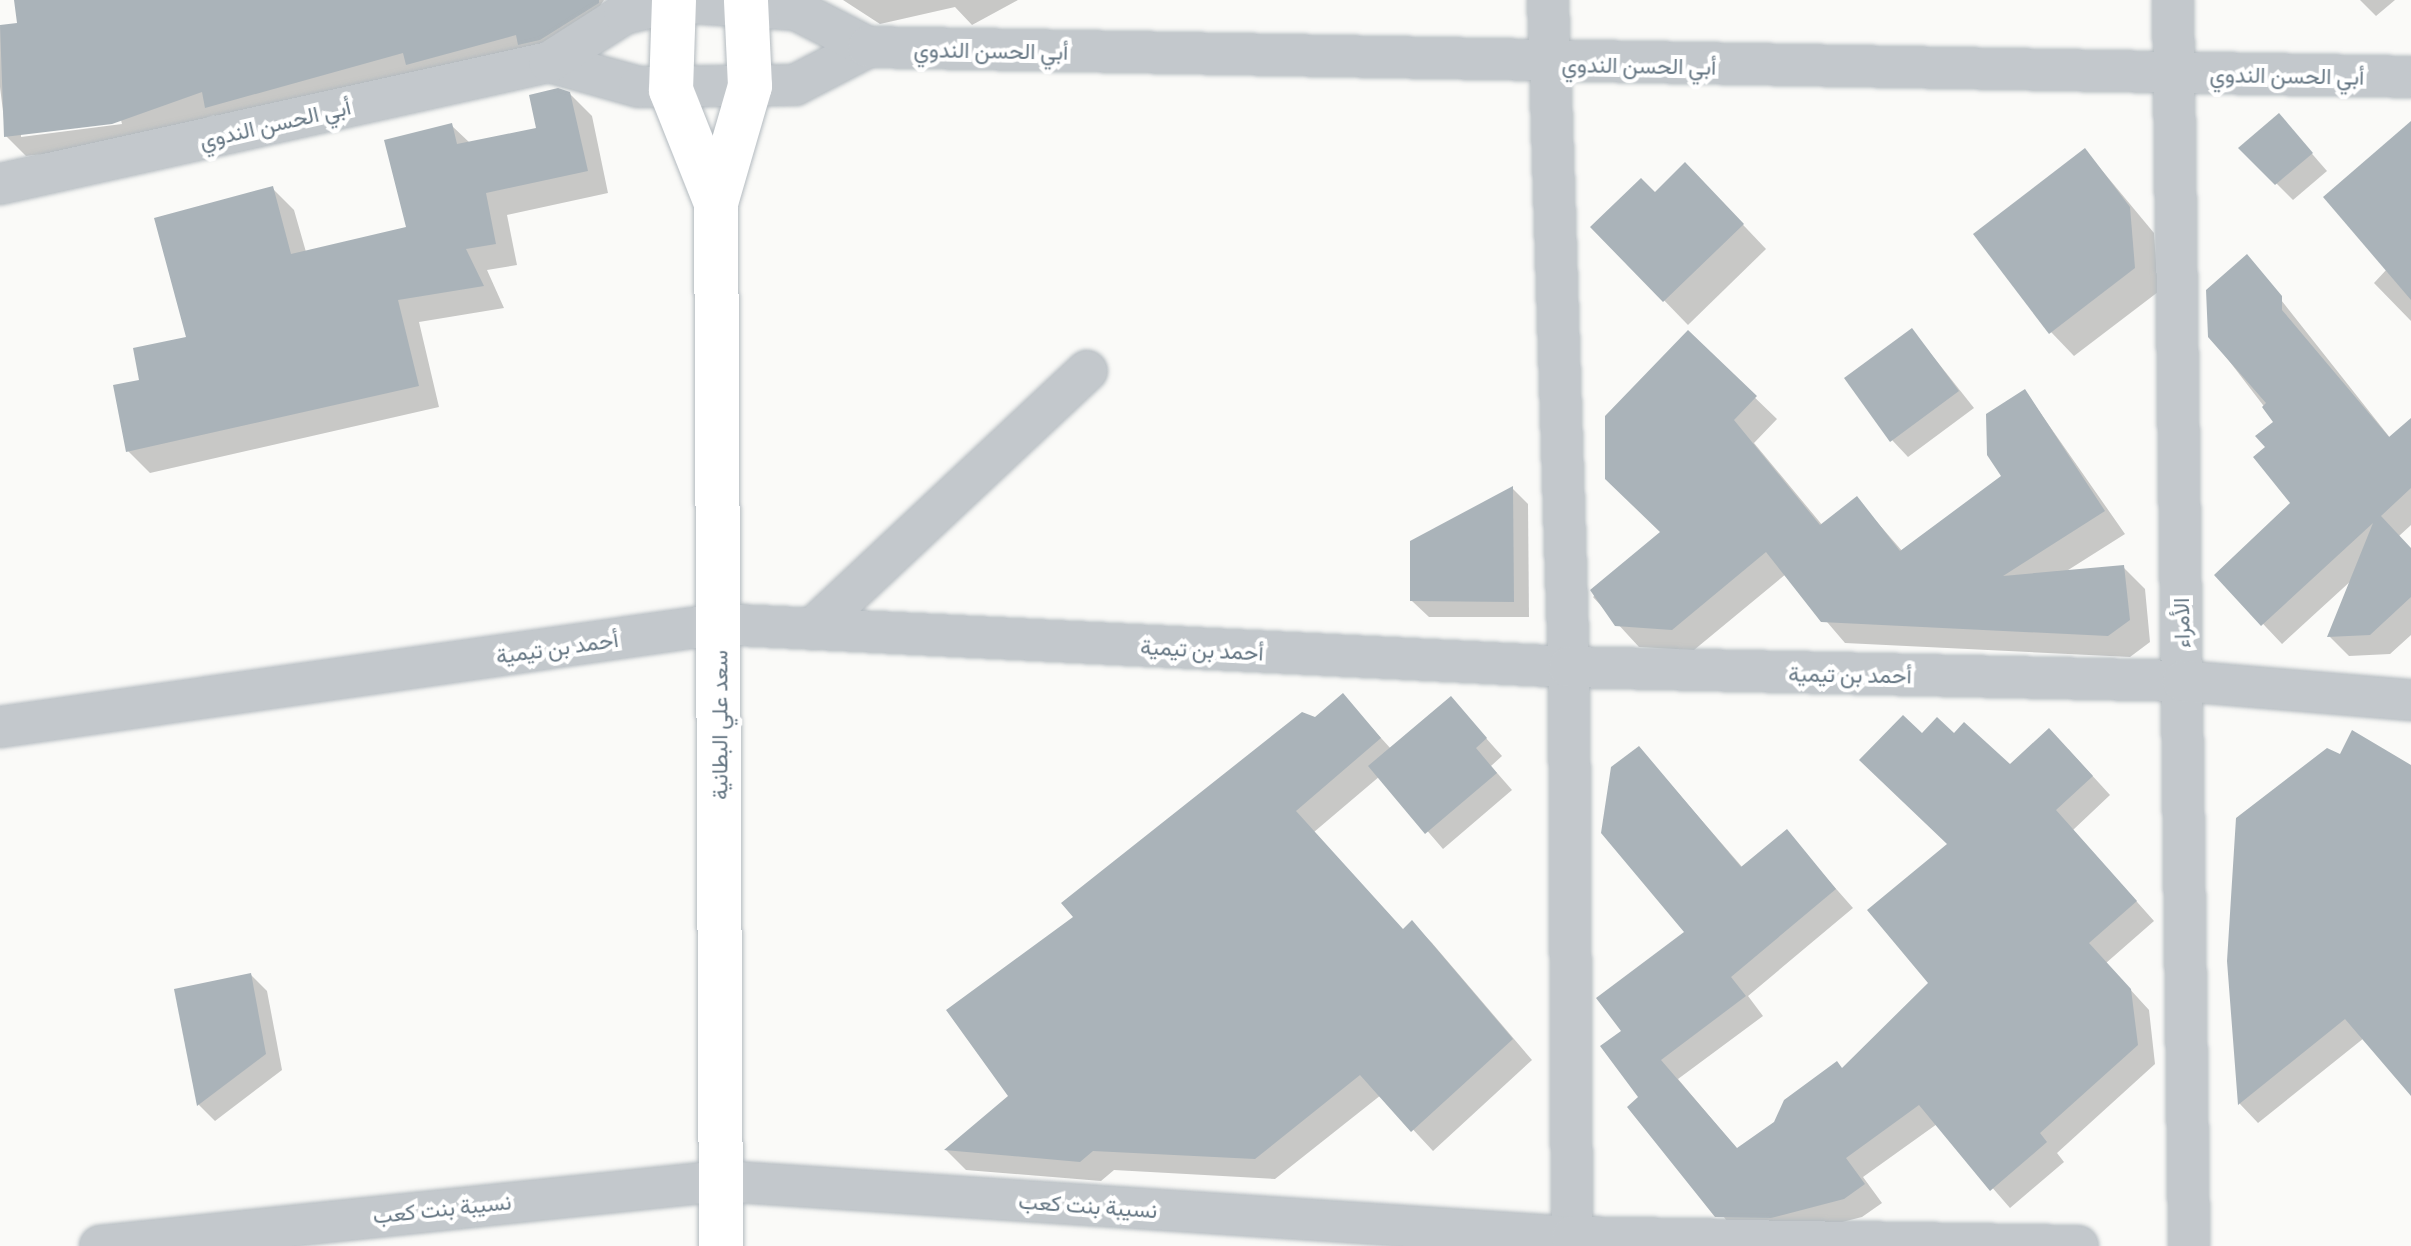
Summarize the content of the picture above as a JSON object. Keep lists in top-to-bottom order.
{
  "streets": {
    "main road": ["سعد علي البطانية"],
    "street": [
      "أبي الحسن الندوي",
      "الأمراء",
      "أحمد بن تيمية",
      "نسيبة بنت كعب"
    ]
  },
  "crossings": [
    ["أبي الحسن الندوي", "الأمراء"],
    ["أبي الحسن الندوي", "سعد علي البطانية"],
    ["الأمراء", "أحمد بن تيمية"],
    ["أحمد بن تيمية", "سعد علي البطانية"],
    ["سعد علي البطانية", "نسيبة بنت كعب"]
  ]
}
